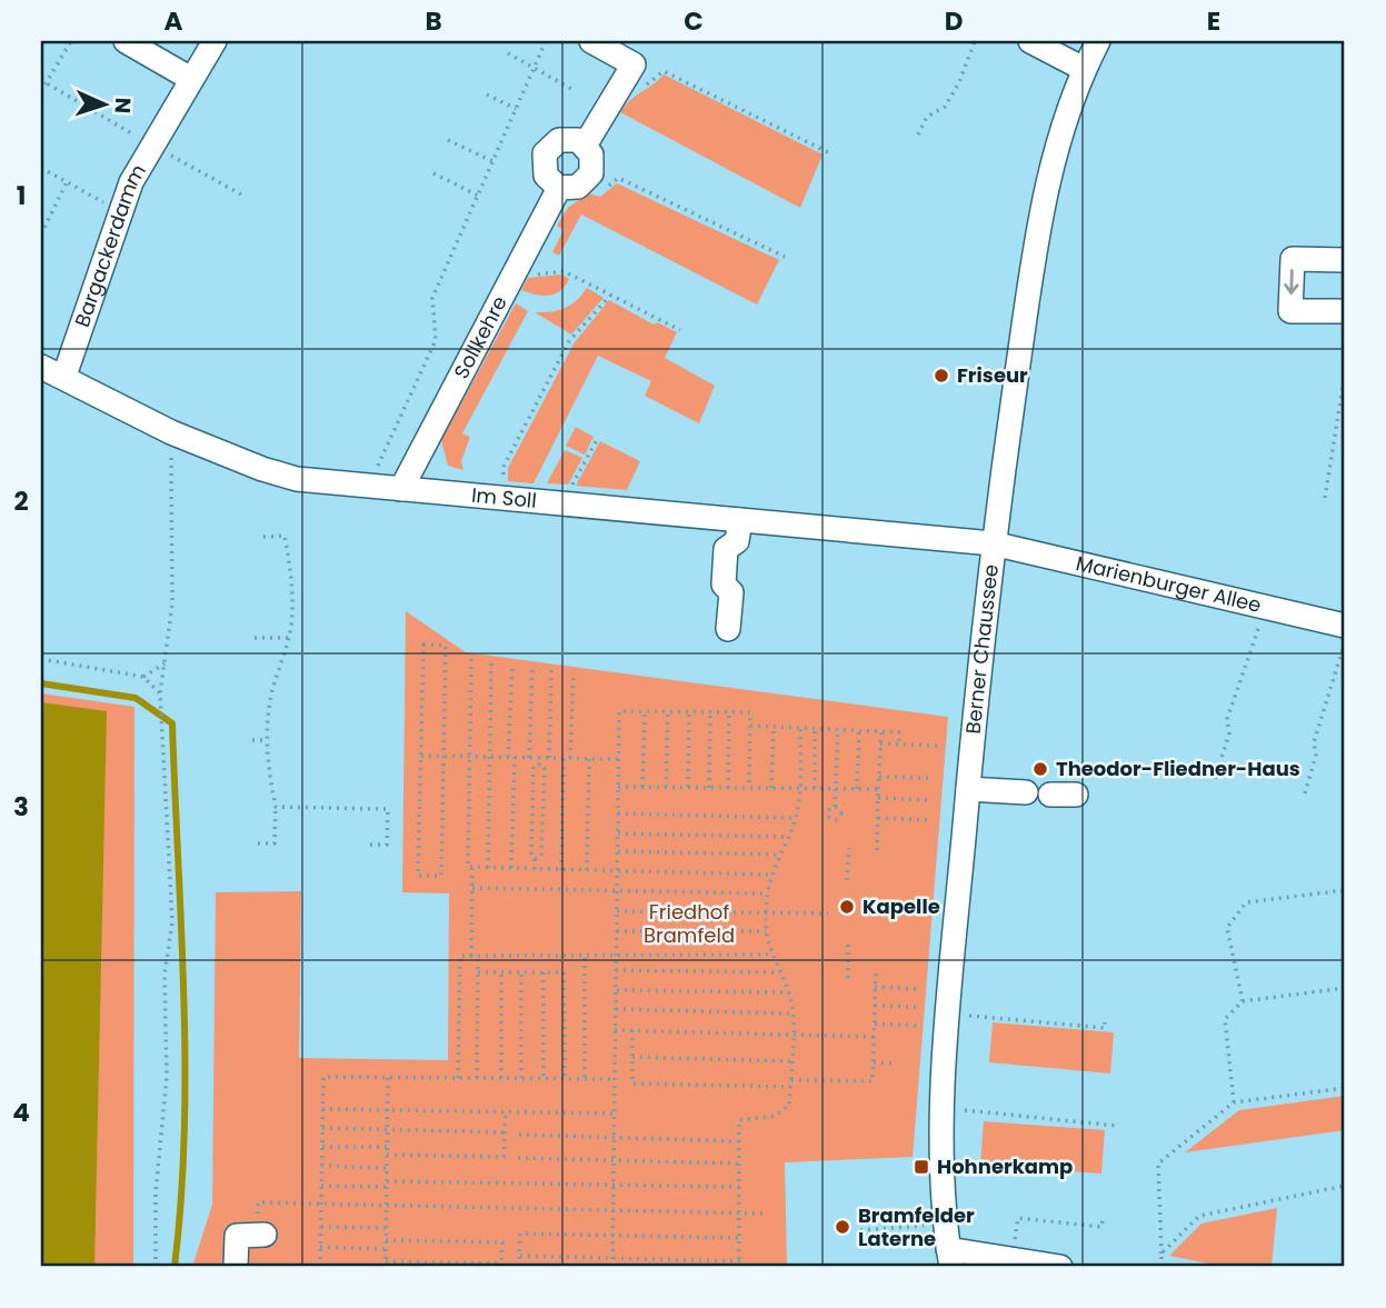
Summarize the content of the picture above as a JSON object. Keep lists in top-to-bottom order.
{
  "streets": {
    "street": [
      "Bargackerdamm",
      "Sollkehre",
      "Im Soll",
      "Marienburger Allee",
      "Berner Chaussee"
    ]
  },
  "crossings": [
    ["Bargackerdamm", "Im Soll"],
    ["Sollkehre", "Im Soll"],
    ["Im Soll", "Marienburger Allee"],
    ["Im Soll", "Berner Chaussee"],
    ["Marienburger Allee", "Berner Chaussee"]
  ],
  "parks": ["Friedhof Bramfeld"],
  "places": {
    "other": [
      "Friseur",
      "Theodor-Fliedner-Haus",
      "Kapelle",
      "Bramfelder Laterne"
    ],
    "transit": ["Hohnerkamp"]
  },
  "north": "right",
  "grid": {
    "columns": [
      "A",
      "B",
      "C",
      "D",
      "E"
    ],
    "rows": [
      "1",
      "2",
      "3",
      "4"
    ]
  }
}
